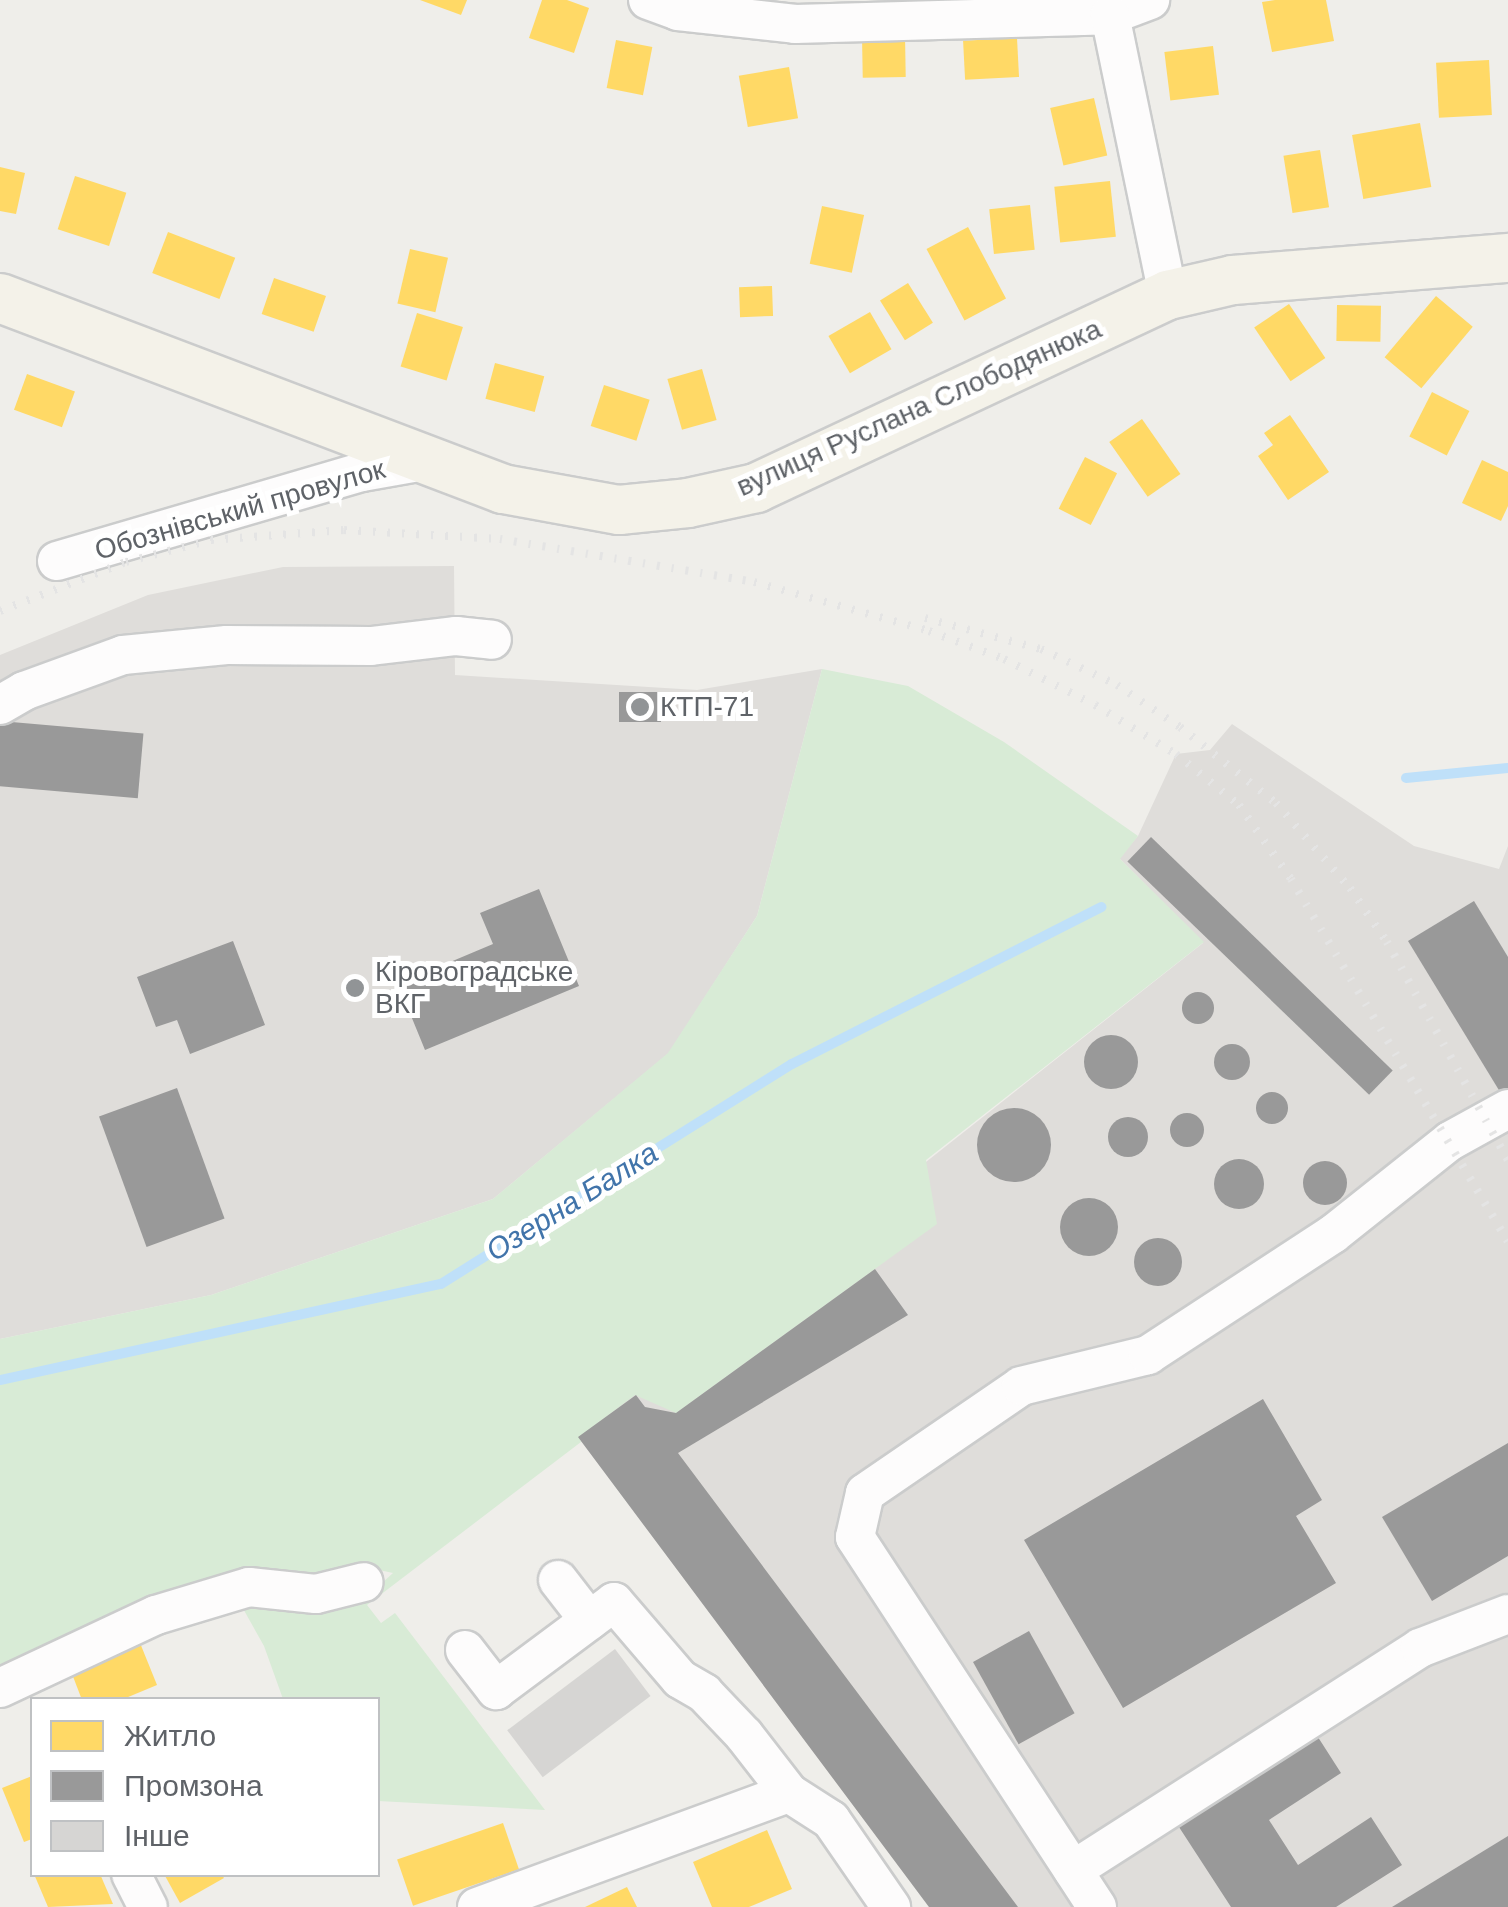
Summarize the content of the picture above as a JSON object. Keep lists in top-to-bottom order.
{
  "streets": {
    "main road": ["вулиця Руслана Слободянюка"],
    "street": ["Обознівський провулок"]
  },
  "crossings": [
    ["вулиця Руслана Слободянюка", "Обознівський провулок"]
  ],
  "water": ["Озерна Балка"],
  "places": ["КТП-71", "Кіровоградське ВКГ"],
  "legend": ["Житло", "Промзона", "Інше"]
}
